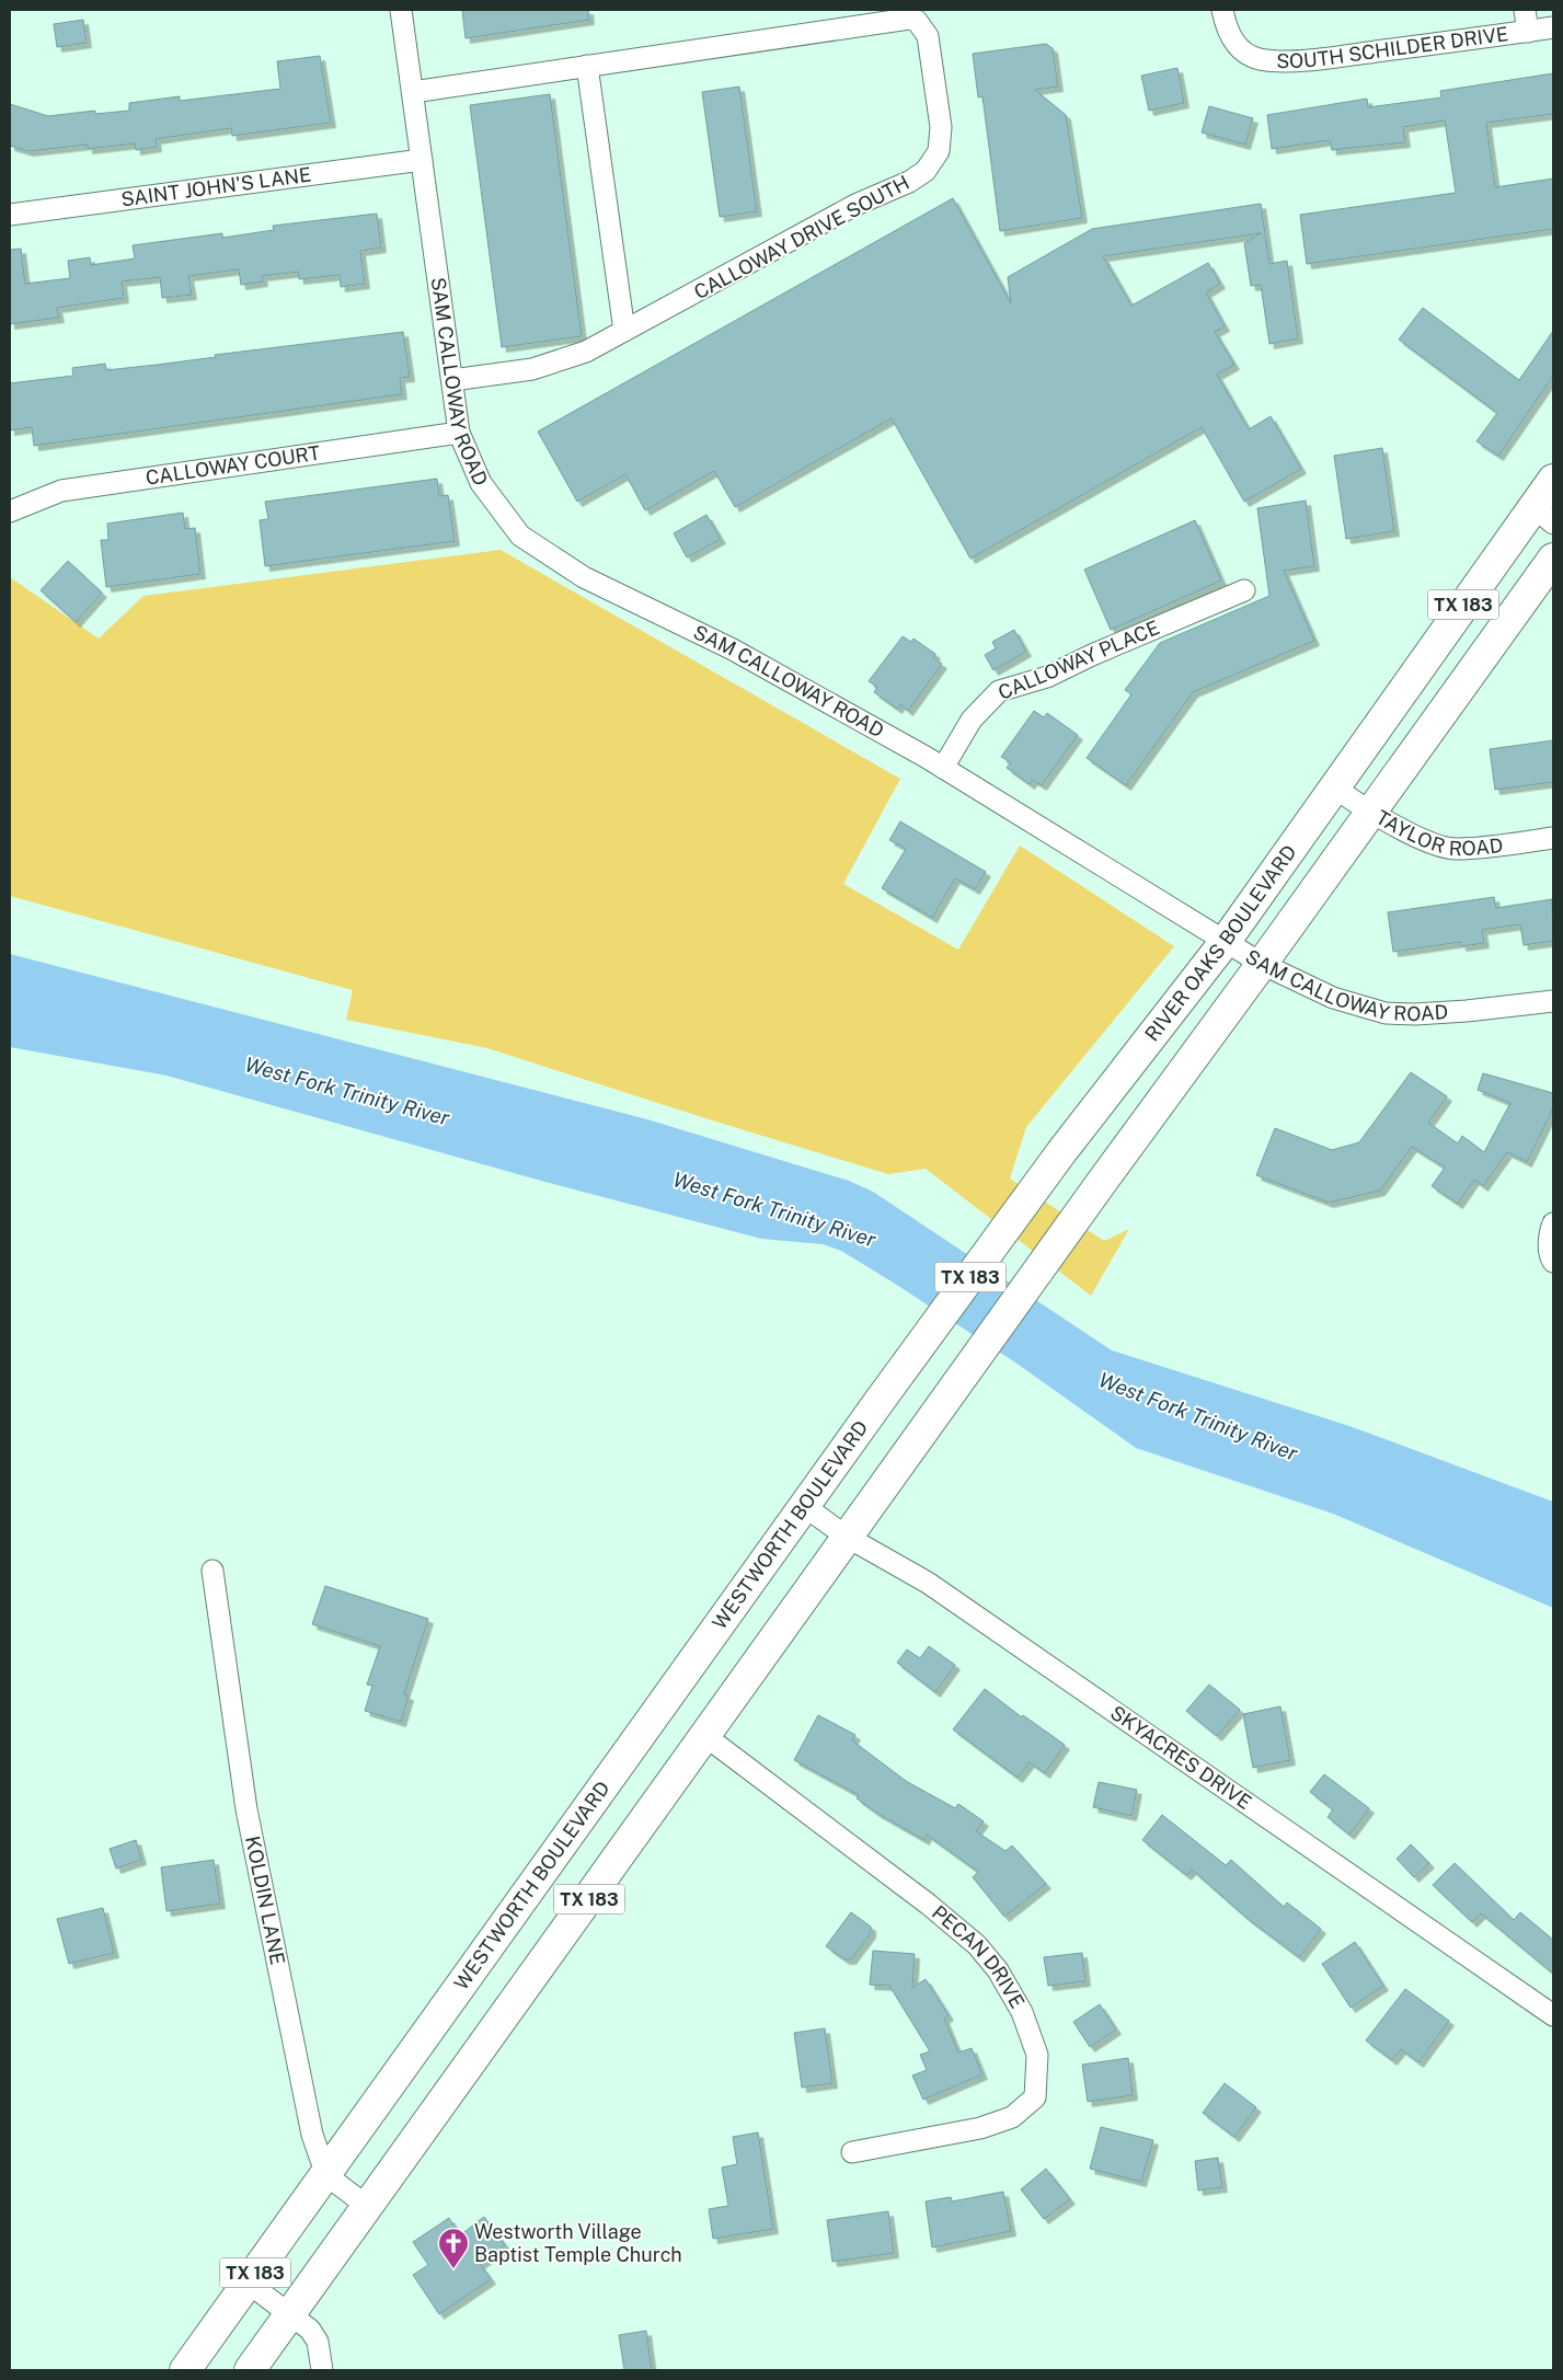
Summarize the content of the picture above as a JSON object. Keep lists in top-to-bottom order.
{
  "streets": {
    "main road": ["TX 183", "RIVER OAKS BOULEVARD", "WESTWORTH BOULEVARD"],
    "street": [
      "SOUTH SCHILDER DRIVE",
      "SAINT JOHN'S LANE",
      "CALLOWAY DRIVE SOUTH",
      "SAM CALLOWAY ROAD",
      "CALLOWAY COURT",
      "CALLOWAY PLACE",
      "TAYLOR ROAD",
      "SKYACRES DRIVE",
      "KOLDIN LANE",
      "PECAN DRIVE"
    ]
  },
  "crossings": [
    ["SAINT JOHN'S LANE", "SAM CALLOWAY ROAD"],
    ["CALLOWAY DRIVE SOUTH", "SAM CALLOWAY ROAD"],
    ["SAM CALLOWAY ROAD", "CALLOWAY COURT"],
    ["SAM CALLOWAY ROAD", "TX 183"],
    ["SAM CALLOWAY ROAD", "CALLOWAY PLACE"],
    ["SAM CALLOWAY ROAD", "RIVER OAKS BOULEVARD"],
    ["TX 183", "TAYLOR ROAD"],
    ["TX 183", "SKYACRES DRIVE"],
    ["TX 183", "PECAN DRIVE"],
    ["TAYLOR ROAD", "RIVER OAKS BOULEVARD"],
    ["RIVER OAKS BOULEVARD", "WESTWORTH BOULEVARD"],
    ["WESTWORTH BOULEVARD", "SKYACRES DRIVE"],
    ["WESTWORTH BOULEVARD", "KOLDIN LANE"]
  ],
  "water": ["West Fork Trinity River"],
  "places": {
    "church": ["Westworth Village Baptist Temple Church"]
  }
}
